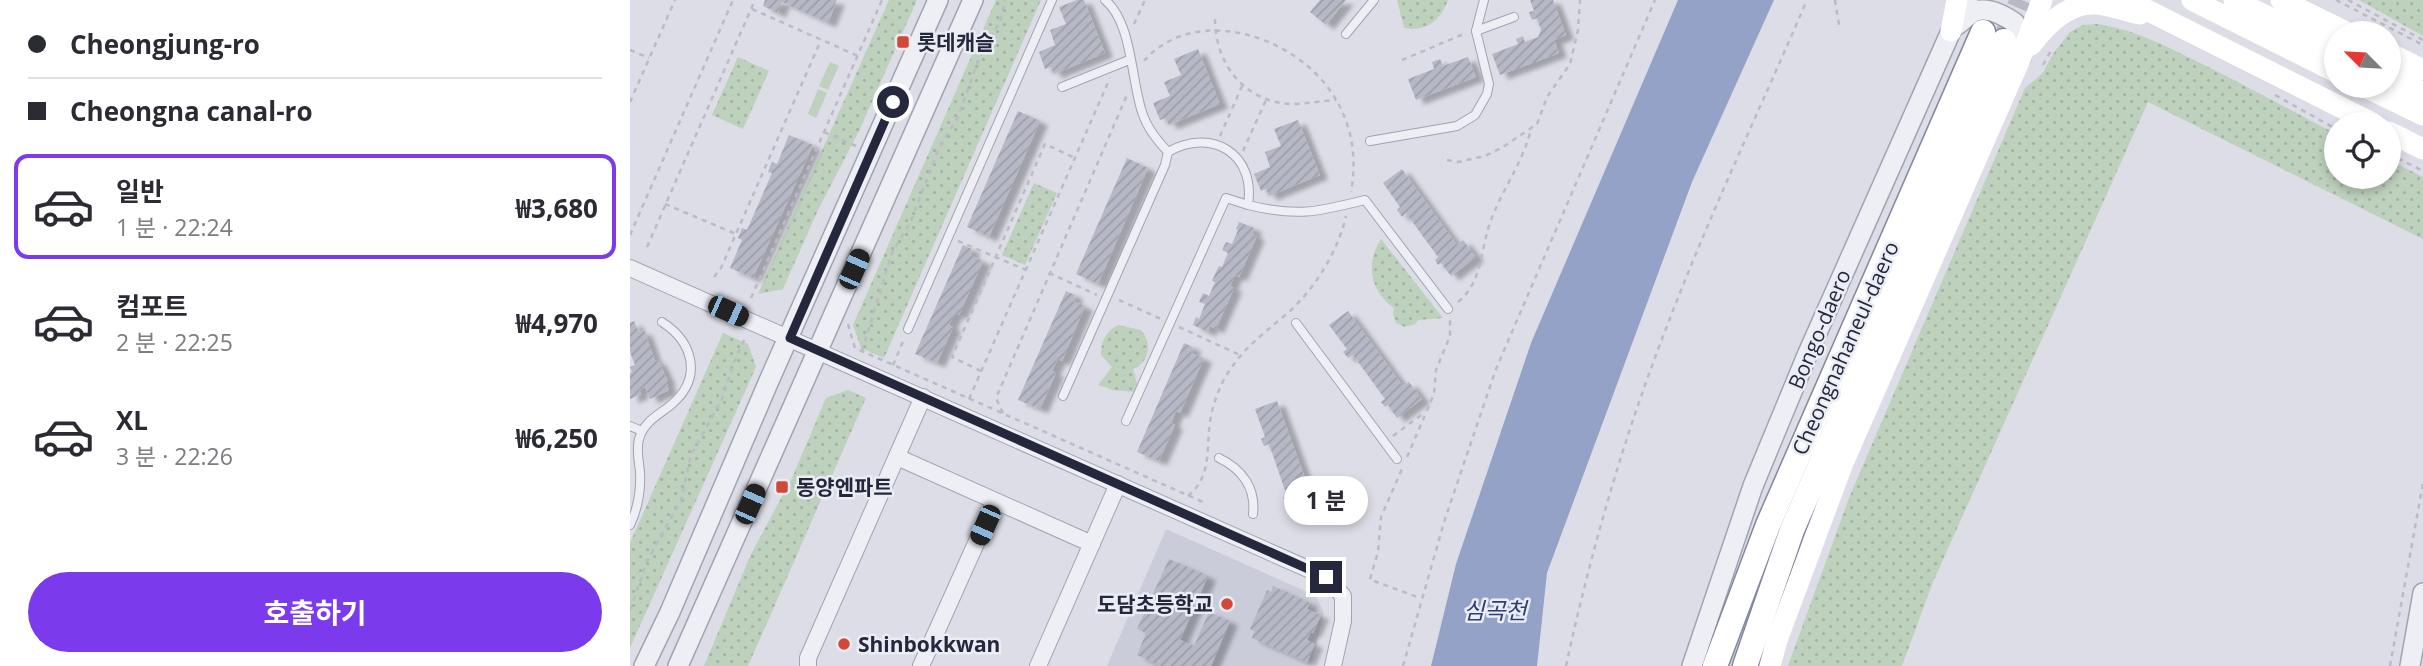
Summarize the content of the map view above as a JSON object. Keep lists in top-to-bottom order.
{
  "streets": {
    "highway": ["Cheongnahaneul-daero"],
    "street": ["Bongo-daero"]
  },
  "water": ["심곡천"],
  "places": {
    "transit": ["롯데캐슬", "동양엔파트"],
    "other": ["도담초등학교", "Shinbokkwan"]
  },
  "north": "top left",
  "page": {
    "banner": ["Cheongjung-ro", "Cheongna canal-ro"],
    "list": [
      {
        "name": "일반",
        "note": "1 분 · 22:24",
        "value": "₩3,680"
      },
      {
        "name": "컴포트",
        "note": "2 분 · 22:25",
        "value": "₩4,970"
      },
      {
        "name": "XL",
        "note": "3 분 · 22:26",
        "value": "₩6,250"
      }
    ],
    "bubble": "1 분",
    "buttons": "호출하기"
  }
}
